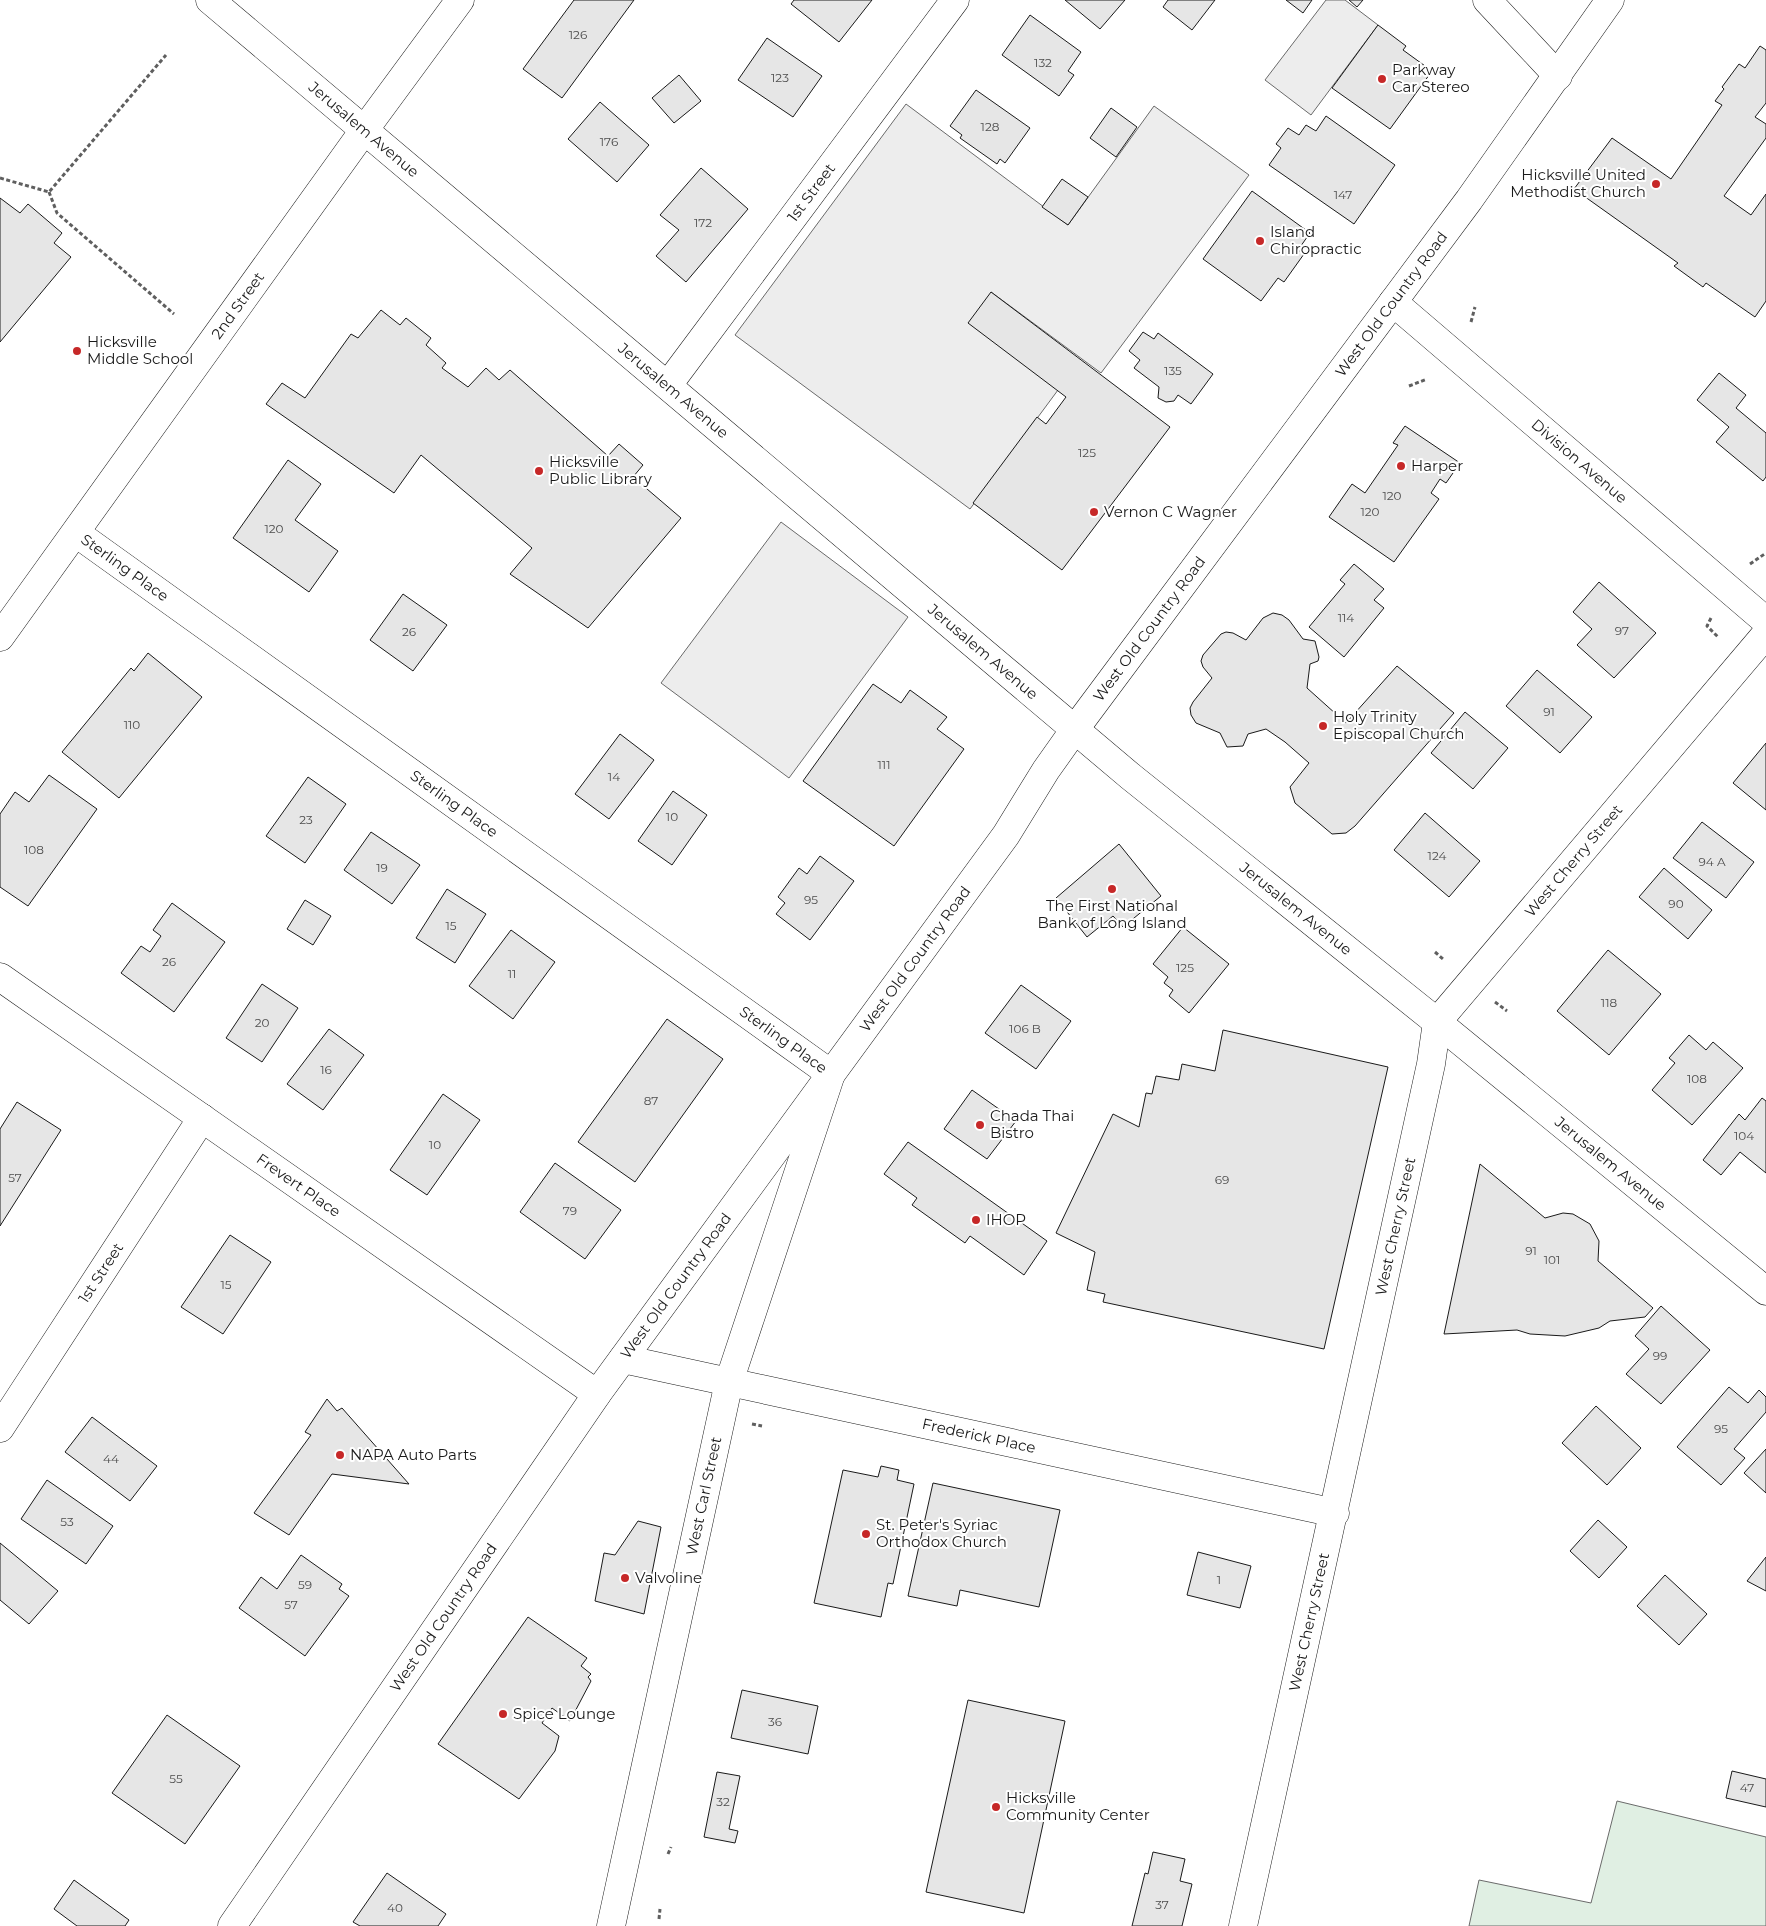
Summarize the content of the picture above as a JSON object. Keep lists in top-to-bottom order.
{
  "streets": {
    "street": [
      "Jerusalem Avenue",
      "1st Street",
      "West Old Country Road",
      "2nd Street",
      "Division Avenue",
      "Sterling Place",
      "West Cherry Street",
      "Frevert Place",
      "Frederick Place",
      "West Carl Street"
    ]
  },
  "crossings": [
    ["Jerusalem Avenue", "1st Street"],
    ["Jerusalem Avenue", "West Old Country Road"],
    ["Jerusalem Avenue", "2nd Street"],
    ["Jerusalem Avenue", "West Cherry Street"],
    ["1st Street", "Frevert Place"],
    ["West Old Country Road", "Division Avenue"],
    ["West Old Country Road", "Sterling Place"],
    ["West Old Country Road", "Frevert Place"],
    ["West Old Country Road", "Frederick Place"],
    ["West Old Country Road", "West Carl Street"],
    ["2nd Street", "Sterling Place"],
    ["Sterling Place", "West Carl Street"],
    ["West Cherry Street", "Frederick Place"],
    ["Frederick Place", "West Carl Street"]
  ],
  "places": [
    "Parkway Car Stereo",
    "Hicksville United Methodist Church",
    "Island Chiropractic",
    "Hicksville Middle School",
    "Harper",
    "Hicksville Public Library",
    "Vernon C Wagner",
    "Holy Trinity Episcopal Church",
    "The First National Bank of Long Island",
    "Chada Thai Bistro",
    "IHOP",
    "NAPA Auto Parts",
    "St. Peter's Syriac Orthodox Church",
    "Valvoline",
    "Spice Lounge",
    "Hicksville Community Center"
  ],
  "house_numbers": [
    "126",
    "132",
    "123",
    "128",
    "176",
    "147",
    "172",
    "135",
    "125",
    "120",
    "120",
    "120",
    "114",
    "97",
    "26",
    "91",
    "110",
    "111",
    "14",
    "10",
    "23",
    "108",
    "124",
    "94 A",
    "19",
    "95",
    "90",
    "15",
    "26",
    "125",
    "11",
    "118",
    "20",
    "106 B",
    "16",
    "108",
    "87",
    "104",
    "10",
    "57",
    "69",
    "79",
    "91",
    "101",
    "15",
    "99",
    "95",
    "44",
    "53",
    "1",
    "59",
    "57",
    "36",
    "55",
    "47",
    "32",
    "37",
    "40"
  ]
}
